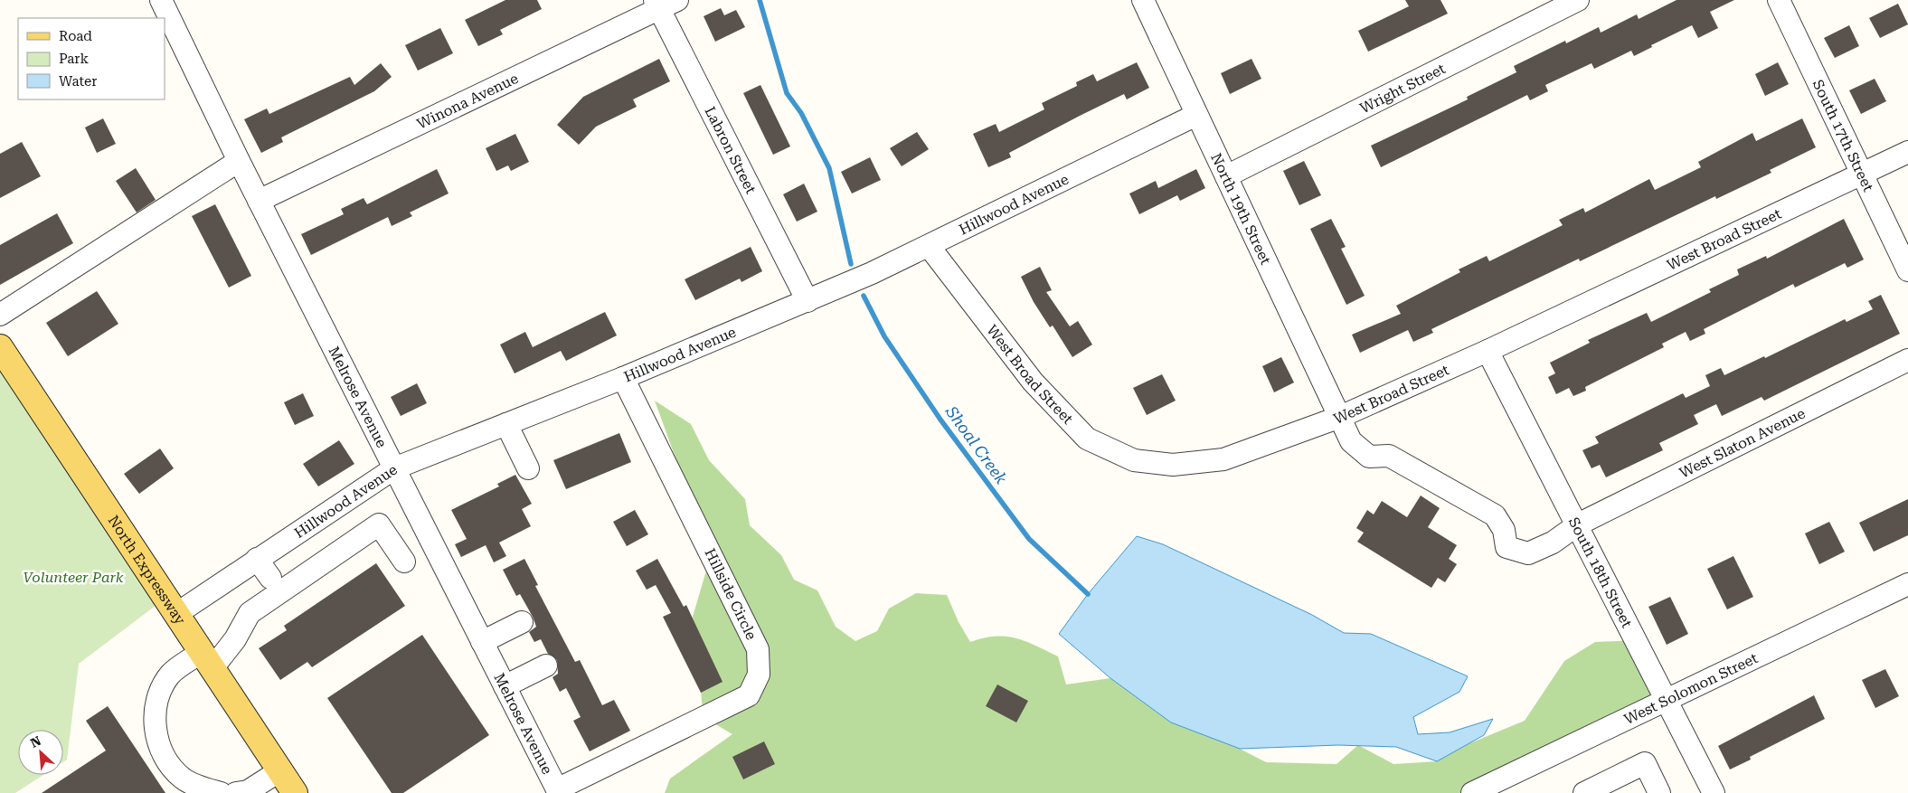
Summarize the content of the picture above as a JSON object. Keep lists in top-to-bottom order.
{
  "streets": {
    "main road": ["North Expressway"],
    "street": [
      "Wright Street",
      "Winona Avenue",
      "South 17th Street",
      "Labron Street",
      "Hillwood Avenue",
      "North 19th Street",
      "West Broad Street",
      "Melrose Avenue",
      "West Slaton Avenue",
      "South 18th Street",
      "Hillside Circle",
      "West Solomon Street"
    ]
  },
  "crossings": [
    ["Wright Street", "North 19th Street"],
    ["Winona Avenue", "Labron Street"],
    ["Winona Avenue", "Melrose Avenue"],
    ["South 17th Street", "West Broad Street"],
    ["Labron Street", "Hillwood Avenue"],
    ["Hillwood Avenue", "North 19th Street"],
    ["Hillwood Avenue", "West Broad Street"],
    ["Hillwood Avenue", "Melrose Avenue"],
    ["Hillwood Avenue", "North Expressway"],
    ["Hillwood Avenue", "Hillside Circle"],
    ["North 19th Street", "West Broad Street"],
    ["North 19th Street", "West Slaton Avenue"],
    ["North 19th Street", "South 18th Street"],
    ["West Broad Street", "South 18th Street"],
    ["Melrose Avenue", "Hillside Circle"],
    ["West Slaton Avenue", "South 18th Street"],
    ["South 18th Street", "West Solomon Street"]
  ],
  "water": ["Shoal Creek"],
  "parks": ["Volunteer Park"],
  "legend": ["Road", "Park", "Water"],
  "north": "top left"
}
